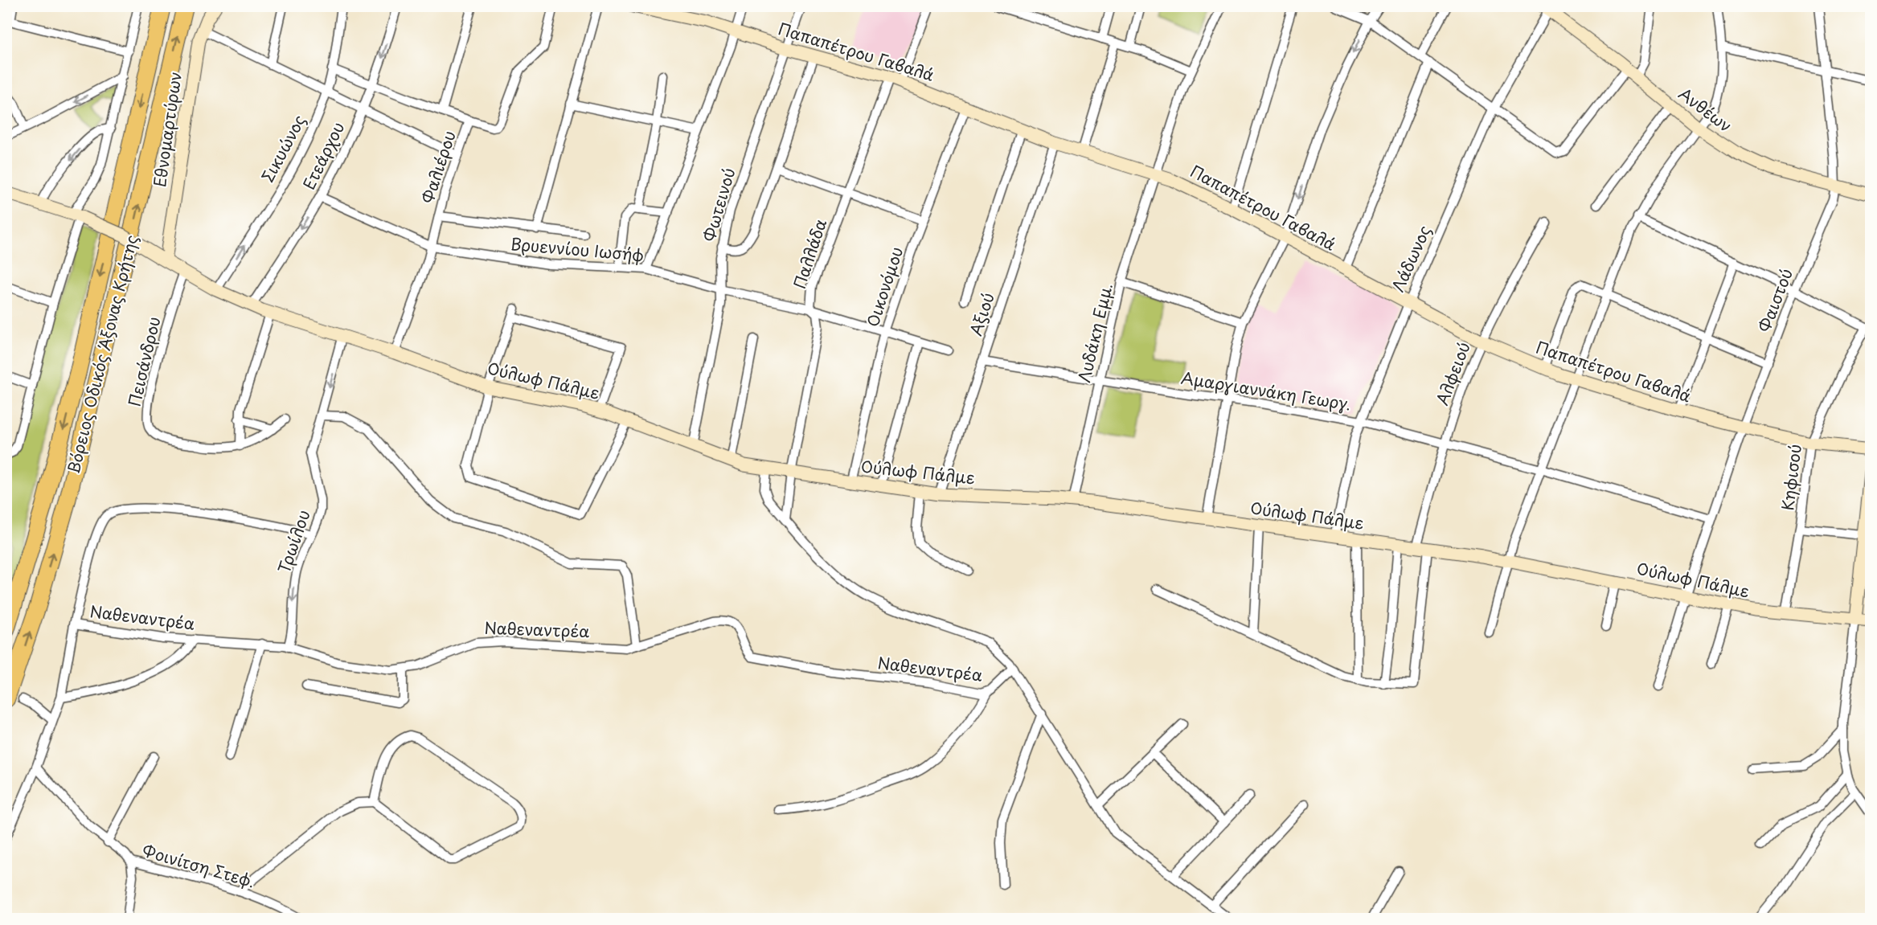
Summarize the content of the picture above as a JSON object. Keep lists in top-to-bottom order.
{
  "streets": {
    "highway": ["Βόρειος Οδικός Άξονας Κρήτης"],
    "street": [
      "Παπαπέτρου Γαβαλά",
      "Ανθέων",
      "Εθνομαρτύρων",
      "Σικυώνος",
      "Ετεάρχου",
      "Φαλιέρου",
      "Φωτεινού",
      "Βρυεννίου Ιωσήφ",
      "Παλλάδα",
      "Λάδωνος",
      "Οικονόμου",
      "Φαιστού",
      "Αξιού",
      "Λυδάκη Εμμ.",
      "Πεισάνδρου",
      "Αλφειού",
      "Ούλωφ Πάλμε",
      "Αμαργιαννάκη Γεωργ.",
      "Κηφισού",
      "Τρωίλου",
      "Ναθεναντρέα",
      "Φοινίτση Στεφ."
    ]
  },
  "crossings": [
    ["Παπαπέτρου Γαβαλά", "Φωτεινού"],
    ["Παπαπέτρου Γαβαλά", "Παλλάδα"],
    ["Παπαπέτρου Γαβαλά", "Λάδωνος"],
    ["Παπαπέτρου Γαβαλά", "Οικονόμου"],
    ["Παπαπέτρου Γαβαλά", "Φαιστού"],
    ["Παπαπέτρου Γαβαλά", "Αξιού"],
    ["Παπαπέτρου Γαβαλά", "Λυδάκη Εμμ."],
    ["Παπαπέτρου Γαβαλά", "Αλφειού"],
    ["Παπαπέτρου Γαβαλά", "Κηφισού"],
    ["Ανθέων", "Λάδωνος"],
    ["Ανθέων", "Φαιστού"],
    ["Εθνομαρτύρων", "Ούλωφ Πάλμε"],
    ["Σικυώνος", "Ούλωφ Πάλμε"],
    ["Ετεάρχου", "Βρυεννίου Ιωσήφ"],
    ["Ετεάρχου", "Ούλωφ Πάλμε"],
    ["Φαλιέρου", "Βρυεννίου Ιωσήφ"],
    ["Φαλιέρου", "Ούλωφ Πάλμε"],
    ["Φωτεινού", "Βρυεννίου Ιωσήφ"],
    ["Φωτεινού", "Ούλωφ Πάλμε"],
    ["Βρυεννίου Ιωσήφ", "Παλλάδα"],
    ["Βρυεννίου Ιωσήφ", "Οικονόμου"],
    ["Παλλάδα", "Ούλωφ Πάλμε"],
    ["Λάδωνος", "Ούλωφ Πάλμε"],
    ["Λάδωνος", "Αμαργιαννάκη Γεωργ."],
    ["Οικονόμου", "Ούλωφ Πάλμε"],
    ["Φαιστού", "Ούλωφ Πάλμε"],
    ["Φαιστού", "Αμαργιαννάκη Γεωργ."],
    ["Αξιού", "Ούλωφ Πάλμε"],
    ["Αξιού", "Αμαργιαννάκη Γεωργ."],
    ["Λυδάκη Εμμ.", "Ούλωφ Πάλμε"],
    ["Λυδάκη Εμμ.", "Αμαργιαννάκη Γεωργ."],
    ["Πεισάνδρου", "Ούλωφ Πάλμε"],
    ["Αλφειού", "Ούλωφ Πάλμε"],
    ["Αλφειού", "Αμαργιαννάκη Γεωργ."],
    ["Ούλωφ Πάλμε", "Κηφισού"],
    ["Ούλωφ Πάλμε", "Τρωίλου"],
    ["Τρωίλου", "Ναθεναντρέα"],
    ["Ναθεναντρέα", "Φοινίτση Στεφ."]
  ],
  "one_way": ["Σικυώνος", "Τρωίλου"]
}
